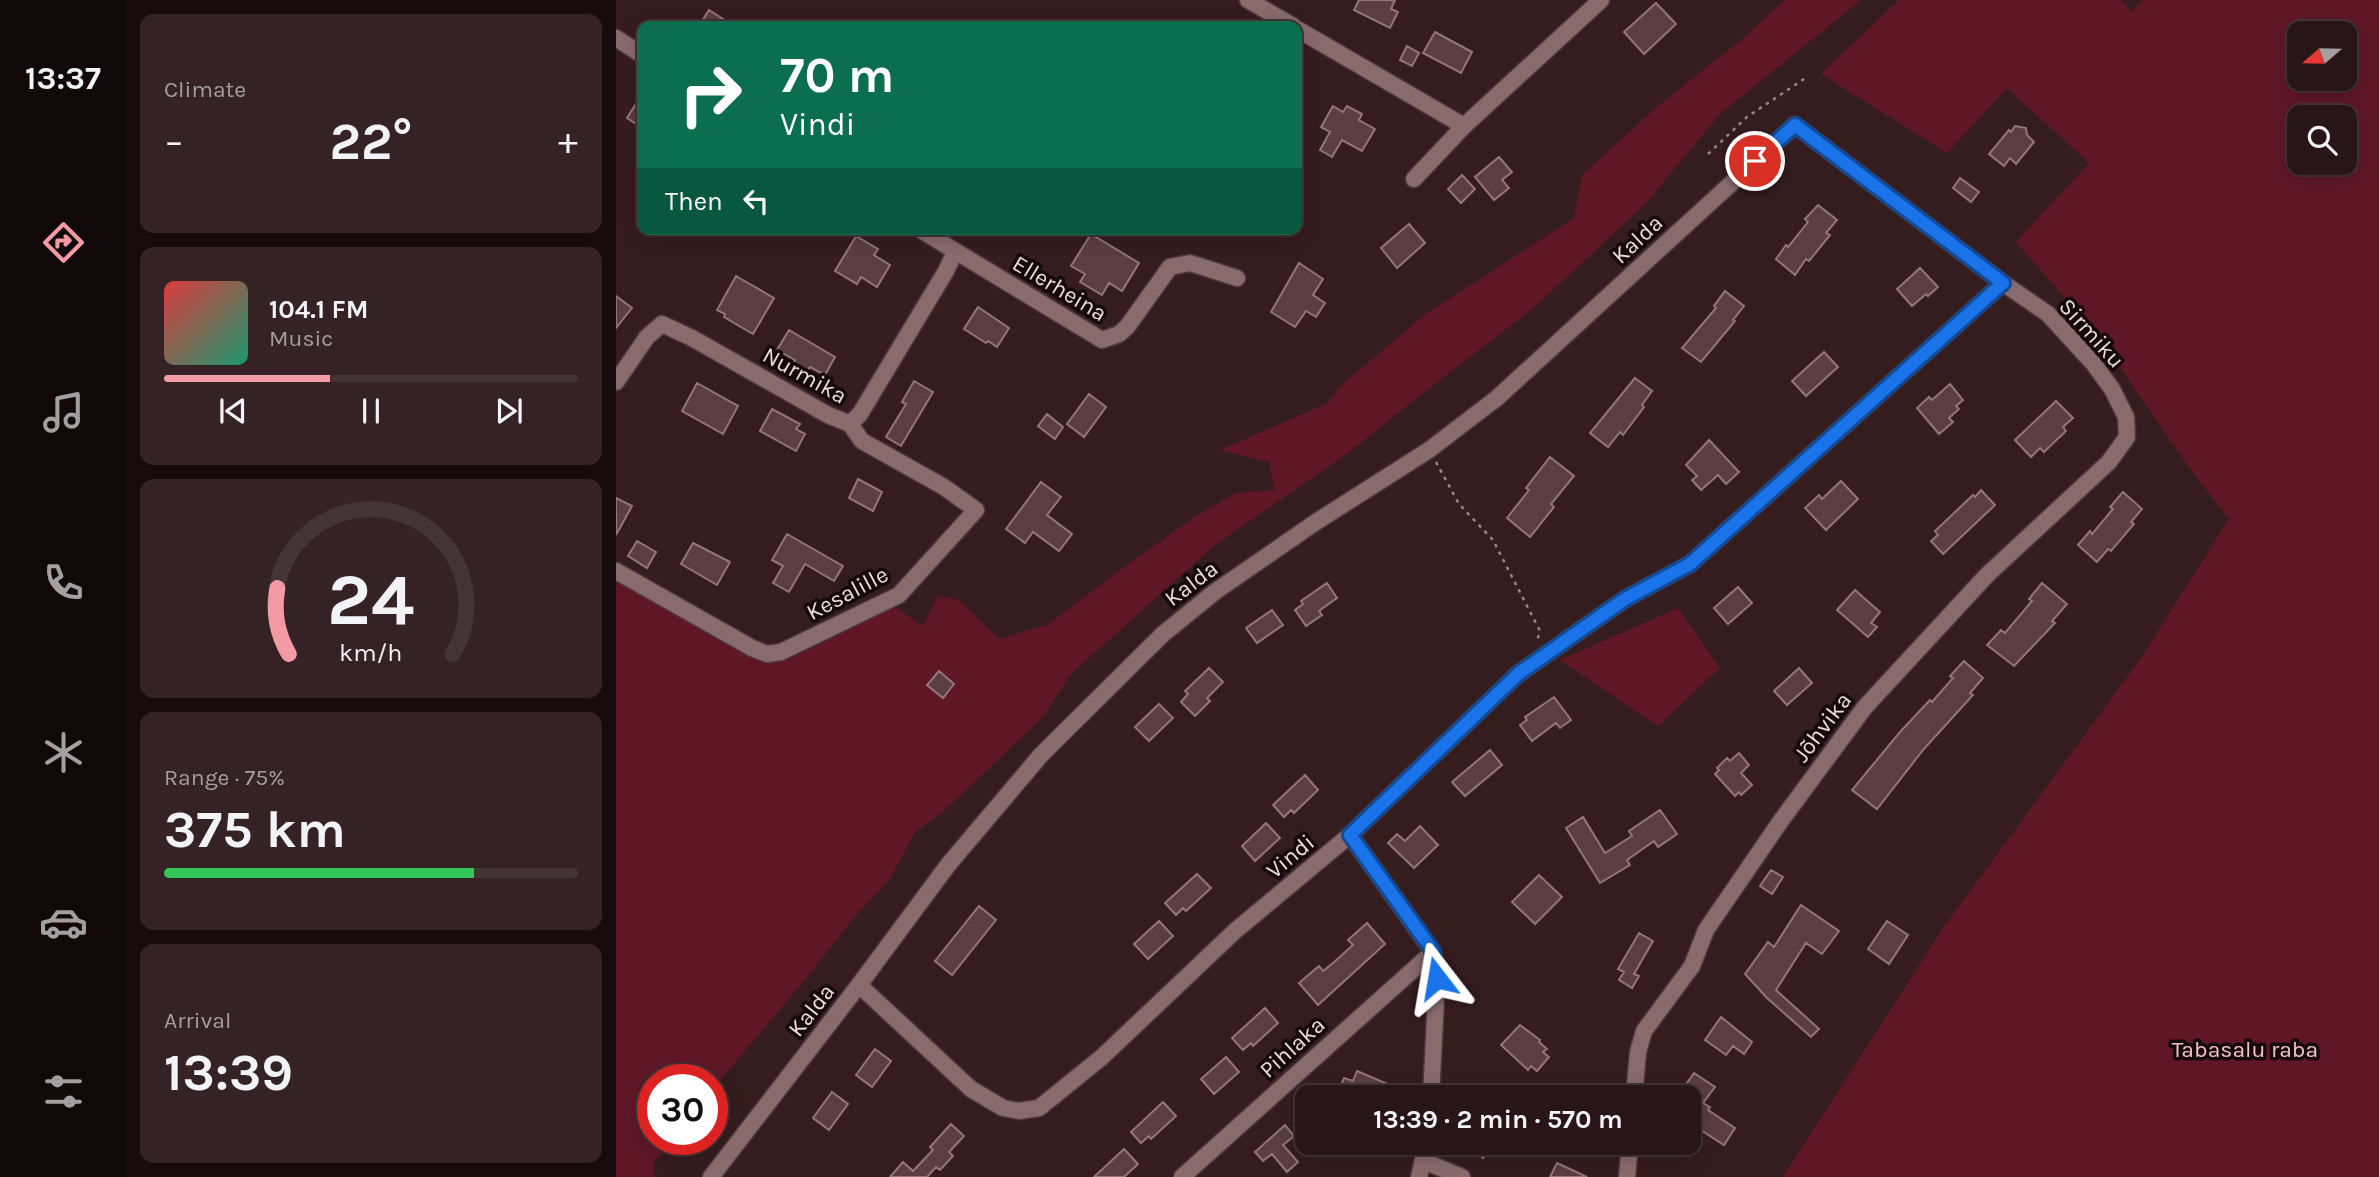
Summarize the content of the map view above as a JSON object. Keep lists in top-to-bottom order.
{
  "streets": {
    "street": [
      "Kalda",
      "Ellerheina",
      "Sirmiku",
      "Nurmika",
      "Kesalille",
      "Jõhvika",
      "Vindi",
      "Pihlaka"
    ]
  },
  "crossings": [
    ["Kalda", "Sirmiku"],
    ["Kalda", "Vindi"],
    ["Ellerheina", "Nurmika"],
    ["Sirmiku", "Jõhvika"],
    ["Sirmiku", "Vindi"],
    ["Nurmika", "Kesalille"]
  ],
  "parks": ["Tabasalu raba"],
  "north": "left",
  "page": {
    "tabs": "13:37",
    "tile": [
      "Climate",
      ["Range · 75%", "375 km"],
      ["Arrival", "13:39"]
    ],
    "turn": ["70 m", "Vindi"],
    "heat": ["−", "22°", "+"],
    "then": "Then",
    "song": ["104.1 FM", "Music"],
    "limit": "30",
    "trip": "13:39 · 2 min · 570 m",
    "gauge": ["24", "km/h"]
  }
}
